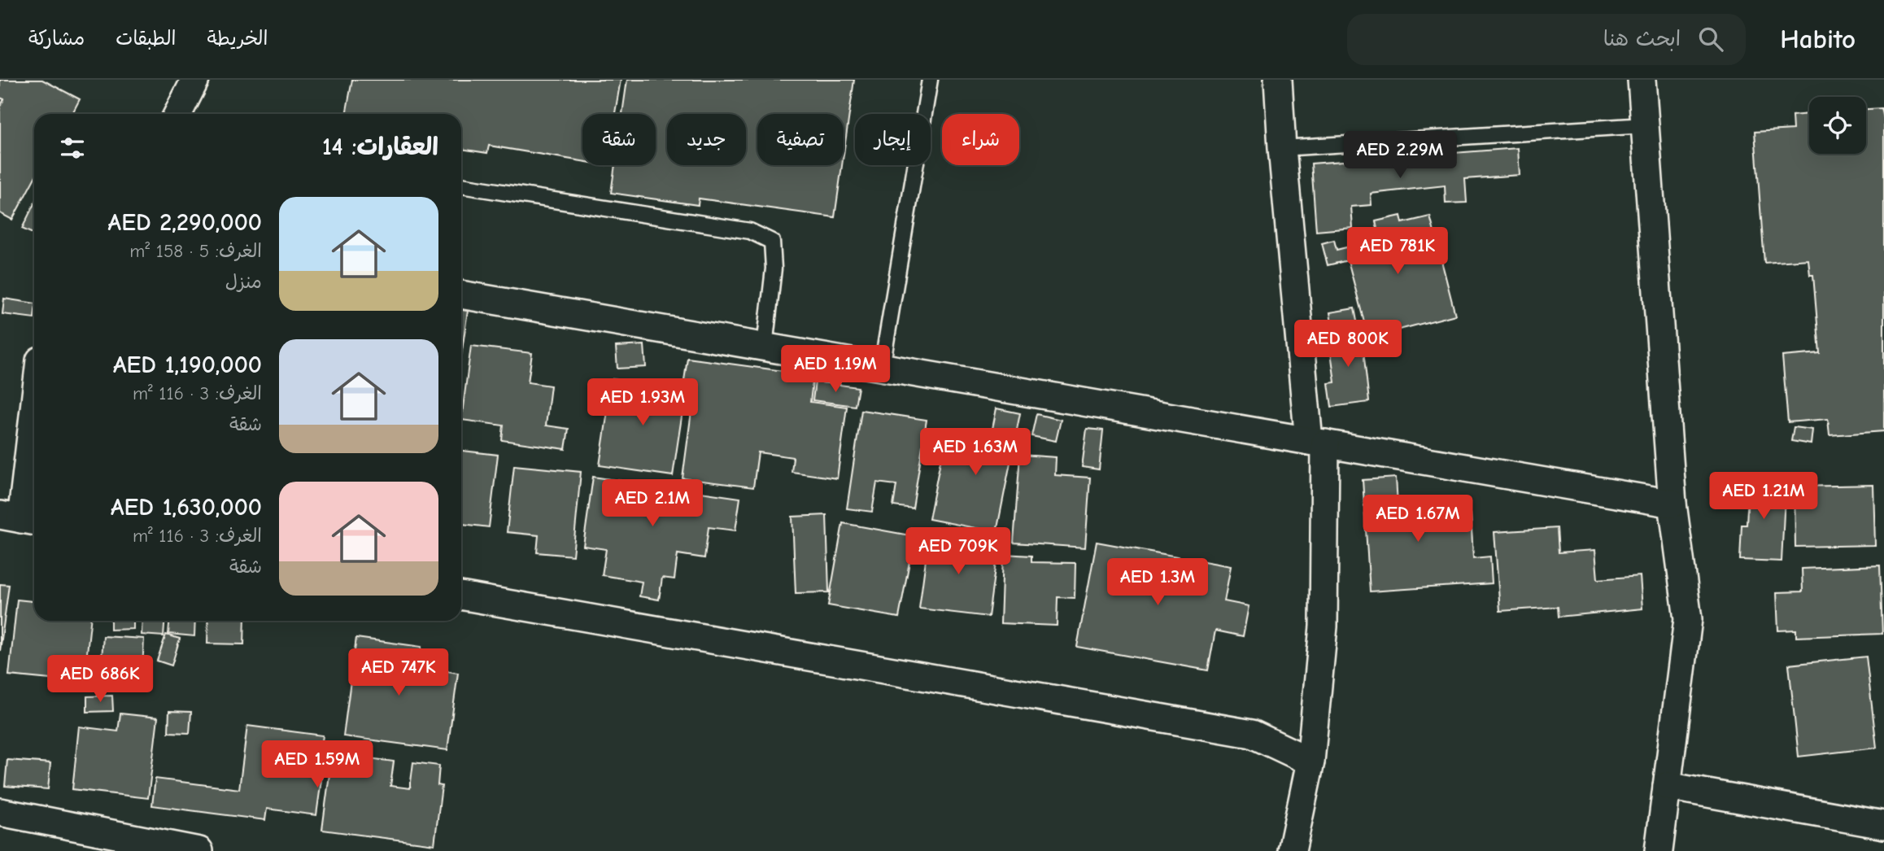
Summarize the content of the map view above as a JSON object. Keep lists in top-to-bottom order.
{
  "page": {
    "header": "Habito",
    "search": "ابحث هنا",
    "nav": ["الخريطة", "الطبقات", "مشاركة"],
    "chip": [
      "شراء",
      "إيجار",
      "تصفية",
      "جديد",
      "شقة"
    ],
    "heading": "العقارات: 14",
    "price": [
      "AED 2.29M",
      "AED 781K",
      "AED 800K",
      "AED 1.19M",
      "AED 1.93M",
      "AED 1.63M",
      "AED 1.21M",
      "AED 2.1M",
      "AED 1.67M",
      "AED 709K",
      "AED 1.3M",
      "AED 747K",
      "AED 686K",
      "AED 1.59M"
    ],
    "list": [
      {
        "name": "AED 2,290,000",
        "note": "الغرف: 5 · 158 m² · منزل"
      },
      {
        "name": "AED 1,190,000",
        "note": "الغرف: 3 · 116 m² · شقة"
      },
      {
        "name": "AED 1,630,000",
        "note": "الغرف: 3 · 116 m² · شقة"
      }
    ]
  }
}
